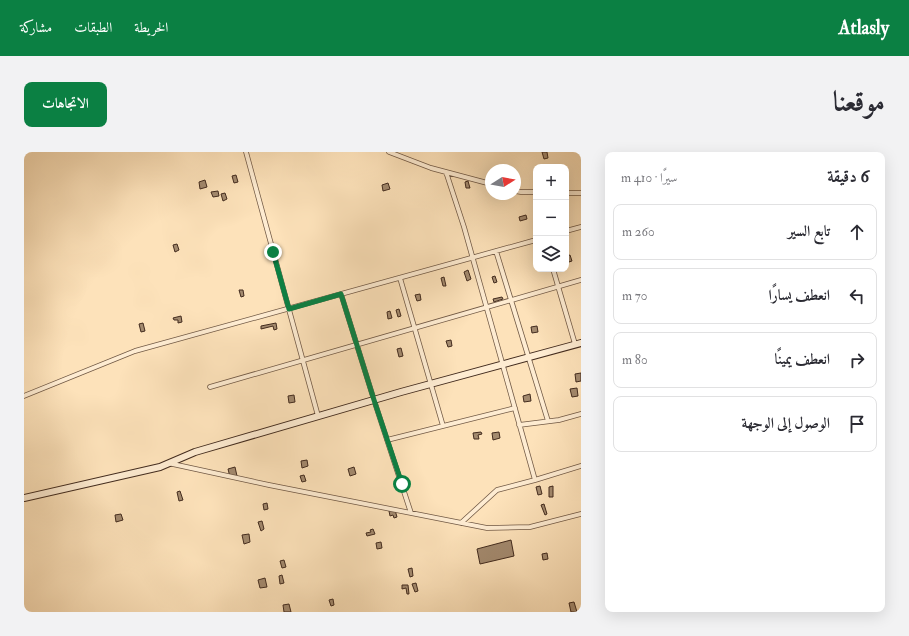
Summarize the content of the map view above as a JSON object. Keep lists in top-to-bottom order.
{
  "north": "right",
  "page": {
    "header": "Atlasly",
    "nav": ["الخريطة", "الطبقات", "مشاركة"],
    "title": "موقعنا",
    "buttons": "الاتجاهات",
    "heading": ["6 دقيقة", "سيرًا · 410 m"],
    "map_buttons": ["+", "−"],
    "list": [
      ["تابع السير", "260 m"],
      ["انعطف يسارًا", "70 m"],
      ["انعطف يمينًا", "80 m"],
      "الوصول إلى الوجهة"
    ]
  }
}
